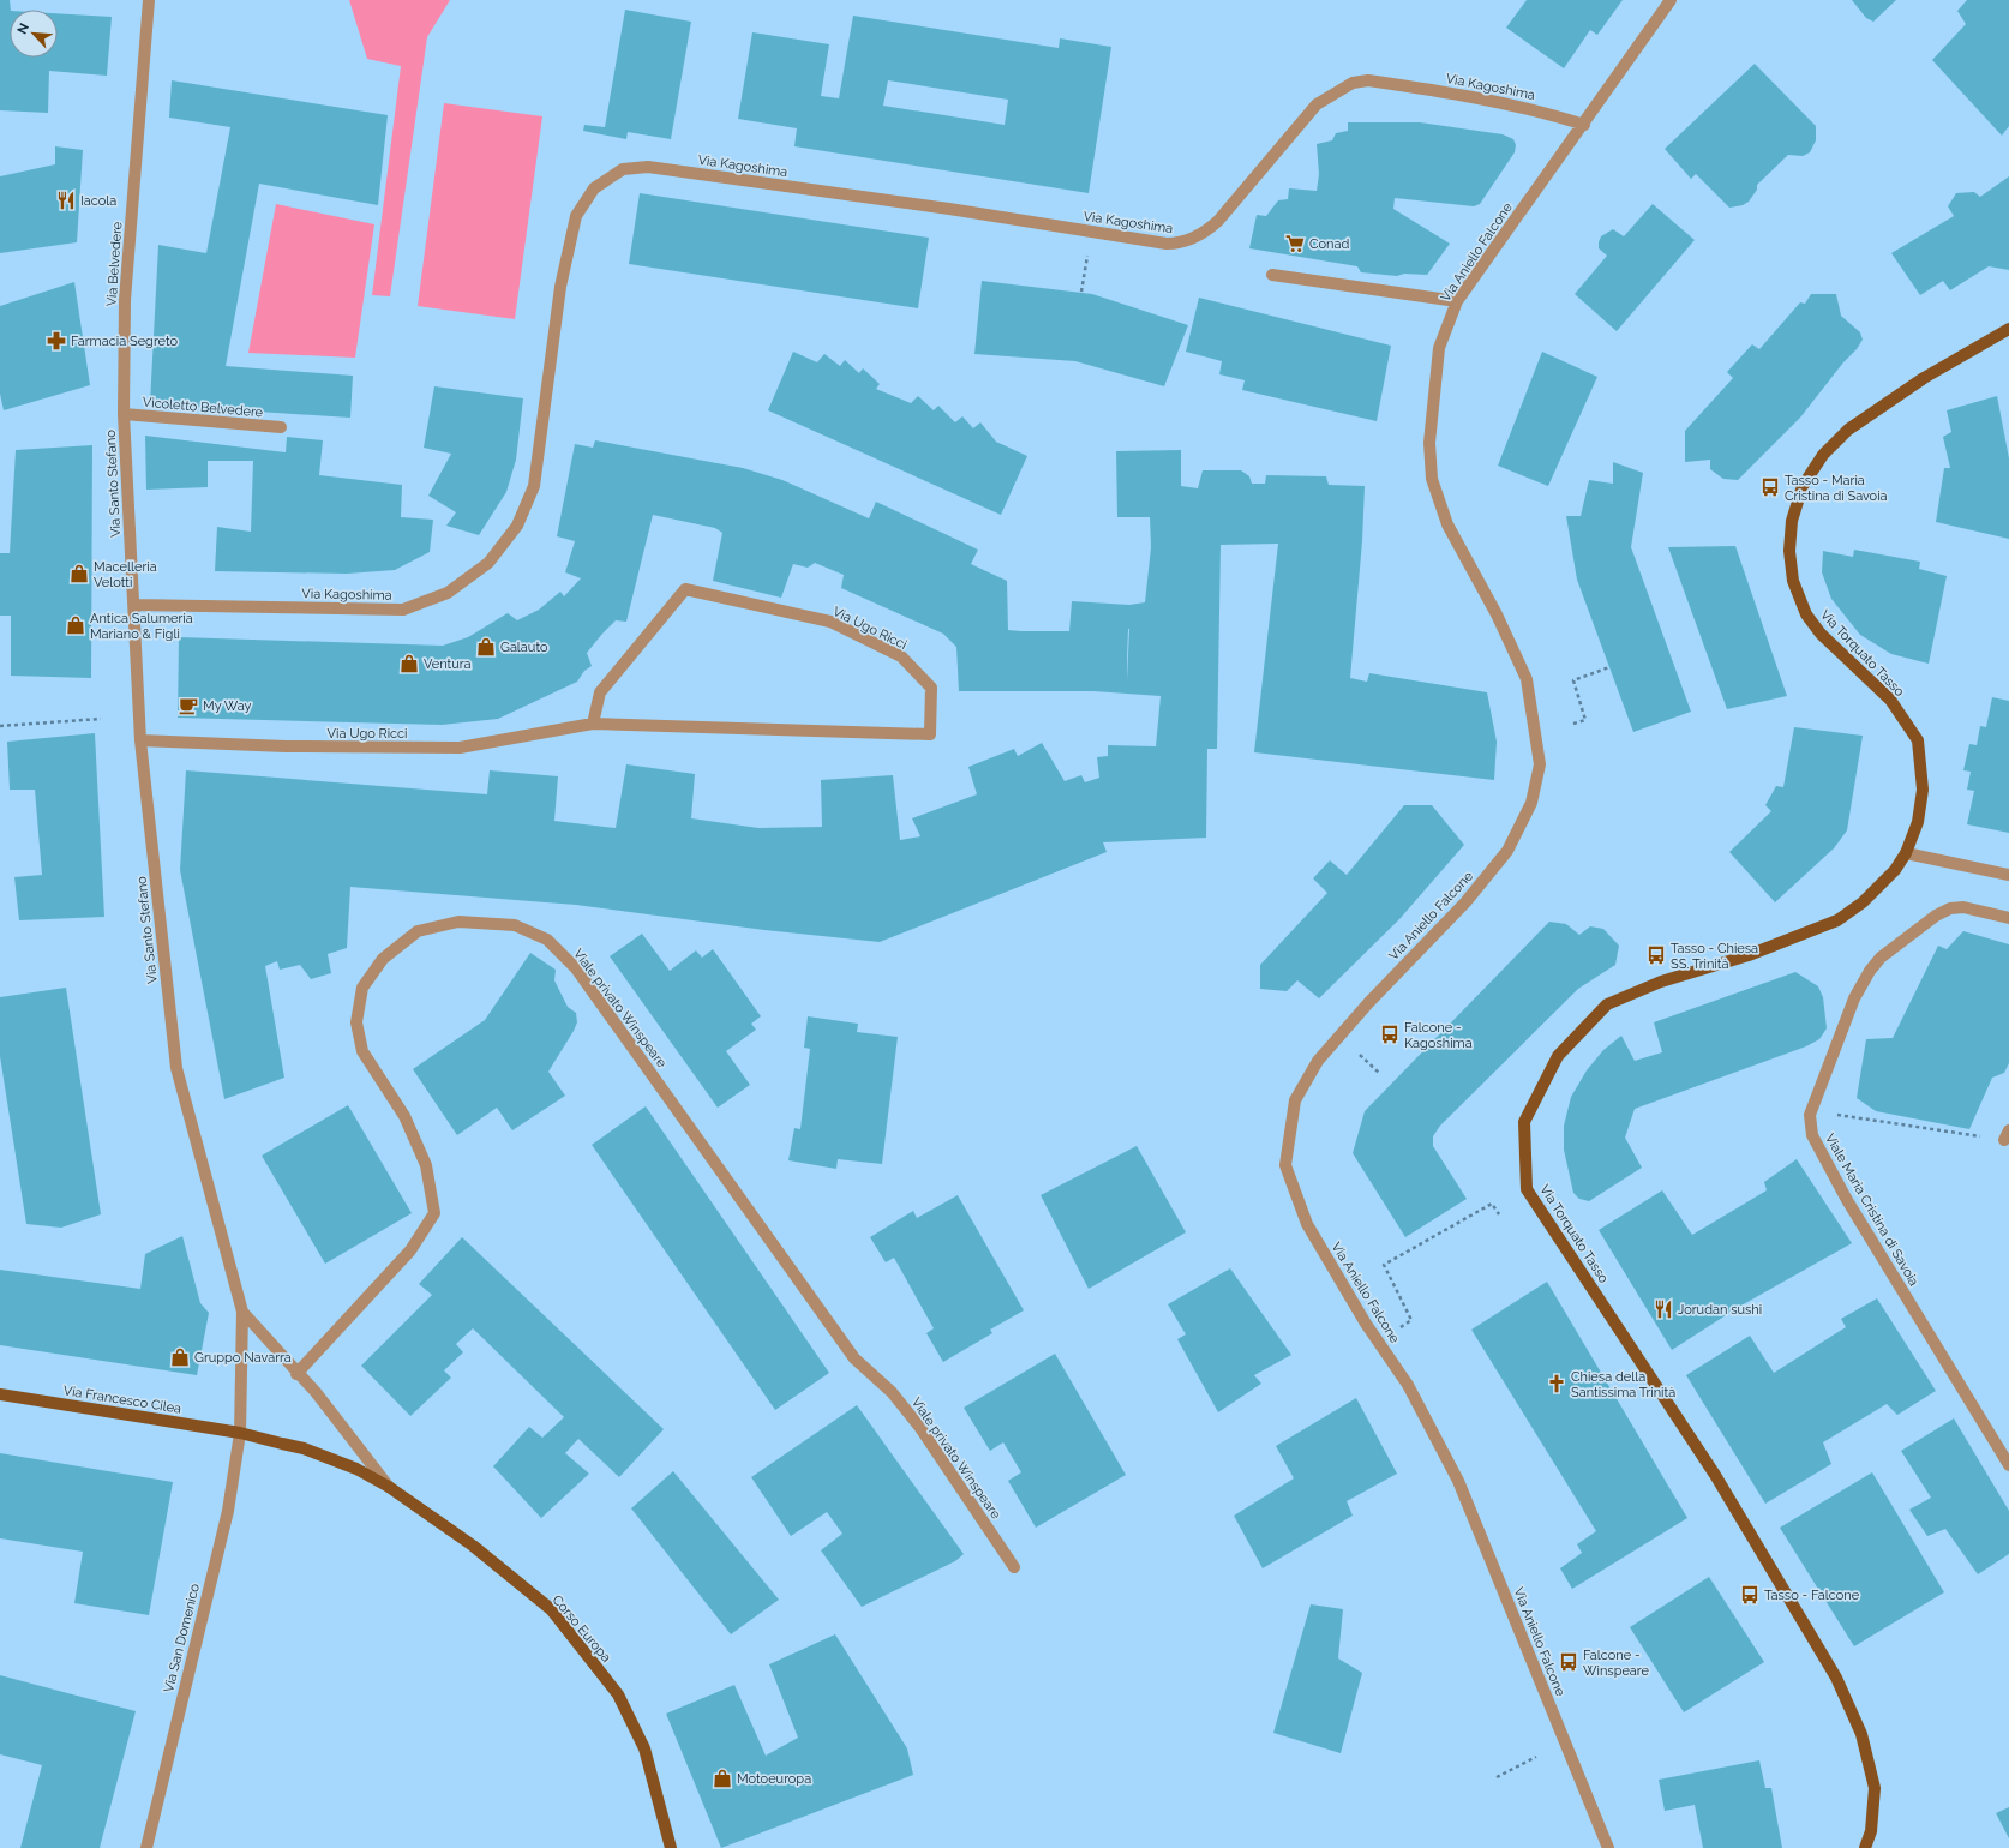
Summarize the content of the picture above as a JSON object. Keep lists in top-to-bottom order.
{
  "streets": {
    "main road": ["Via Torquato Tasso", "Via Francesco Cilea", "Corso Europa"],
    "street": [
      "Via Kagoshima",
      "Via Aniello Falcone",
      "Via Belvedere",
      "Vicoletto Belvedere",
      "Via Santo Stefano",
      "Via Ugo Ricci",
      "Viale privato Winspeare",
      "Viale Maria Cristina di Savoia",
      "Via San Domenico"
    ]
  },
  "crossings": [
    ["Via Kagoshima", "Via Aniello Falcone"],
    ["Via Kagoshima", "Via Santo Stefano"],
    ["Via Belvedere", "Vicoletto Belvedere"],
    ["Via Belvedere", "Via Santo Stefano"],
    ["Vicoletto Belvedere", "Via Santo Stefano"],
    ["Via Santo Stefano", "Via Ugo Ricci"],
    ["Via Santo Stefano", "Via Francesco Cilea"],
    ["Via Santo Stefano", "Via San Domenico"],
    ["Via Francesco Cilea", "Corso Europa"],
    ["Via Francesco Cilea", "Via San Domenico"]
  ],
  "places": {
    "restaurant": ["Iacola", "Jorudan sushi"],
    "supermarket": ["Conad"],
    "pharmacy": ["Farmacia Segreto"],
    "bus stop": [
      "Tasso - Maria Cristina di Savoia",
      "Tasso - Chiesa SS. Trinità",
      "Falcone - Kagoshima",
      "Tasso - Falcone",
      "Falcone - Winspeare"
    ],
    "shop": [
      "Macelleria Velotti",
      "Antica Salumeria Mariano & Figli",
      "Galauto",
      "Ventura",
      "Gruppo Navarra",
      "Motoeuropa"
    ],
    "cafe": ["My Way"],
    "church": ["Chiesa della Santissima Trinità"]
  },
  "north": "top left"
}
